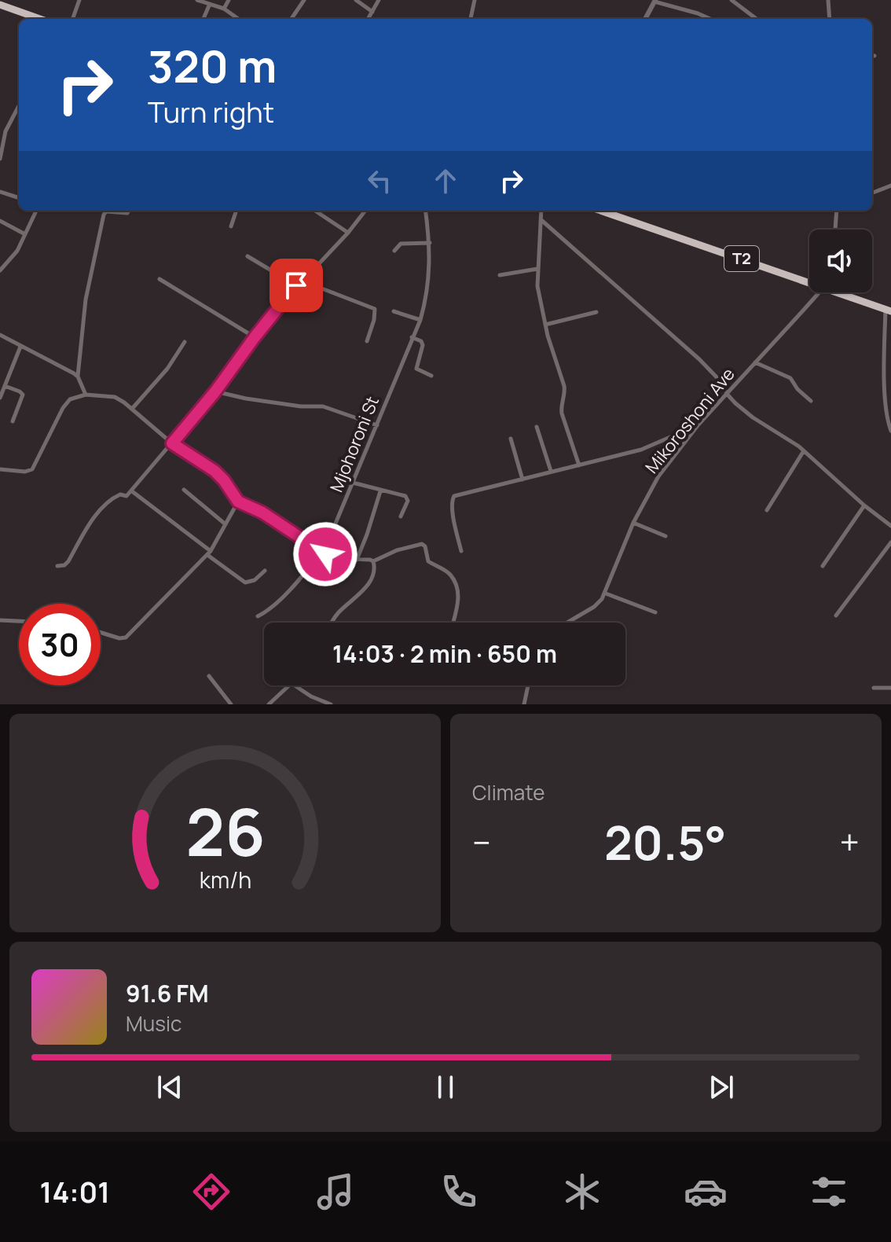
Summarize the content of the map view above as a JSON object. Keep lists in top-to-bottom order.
{
  "streets": {
    "highway": ["T2"],
    "street": ["Mikoroshoni Ave", "Mjohoroni St"]
  },
  "page": {
    "turn": ["320 m", "Turn right"],
    "limit": "30",
    "trip": "14:03 · 2 min · 650 m",
    "tile": "Climate",
    "heat": ["−", "20.5°", "+"],
    "song": ["91.6 FM", "Music"],
    "tabs": "14:01",
    "gauge": ["26", "km/h"]
  }
}
